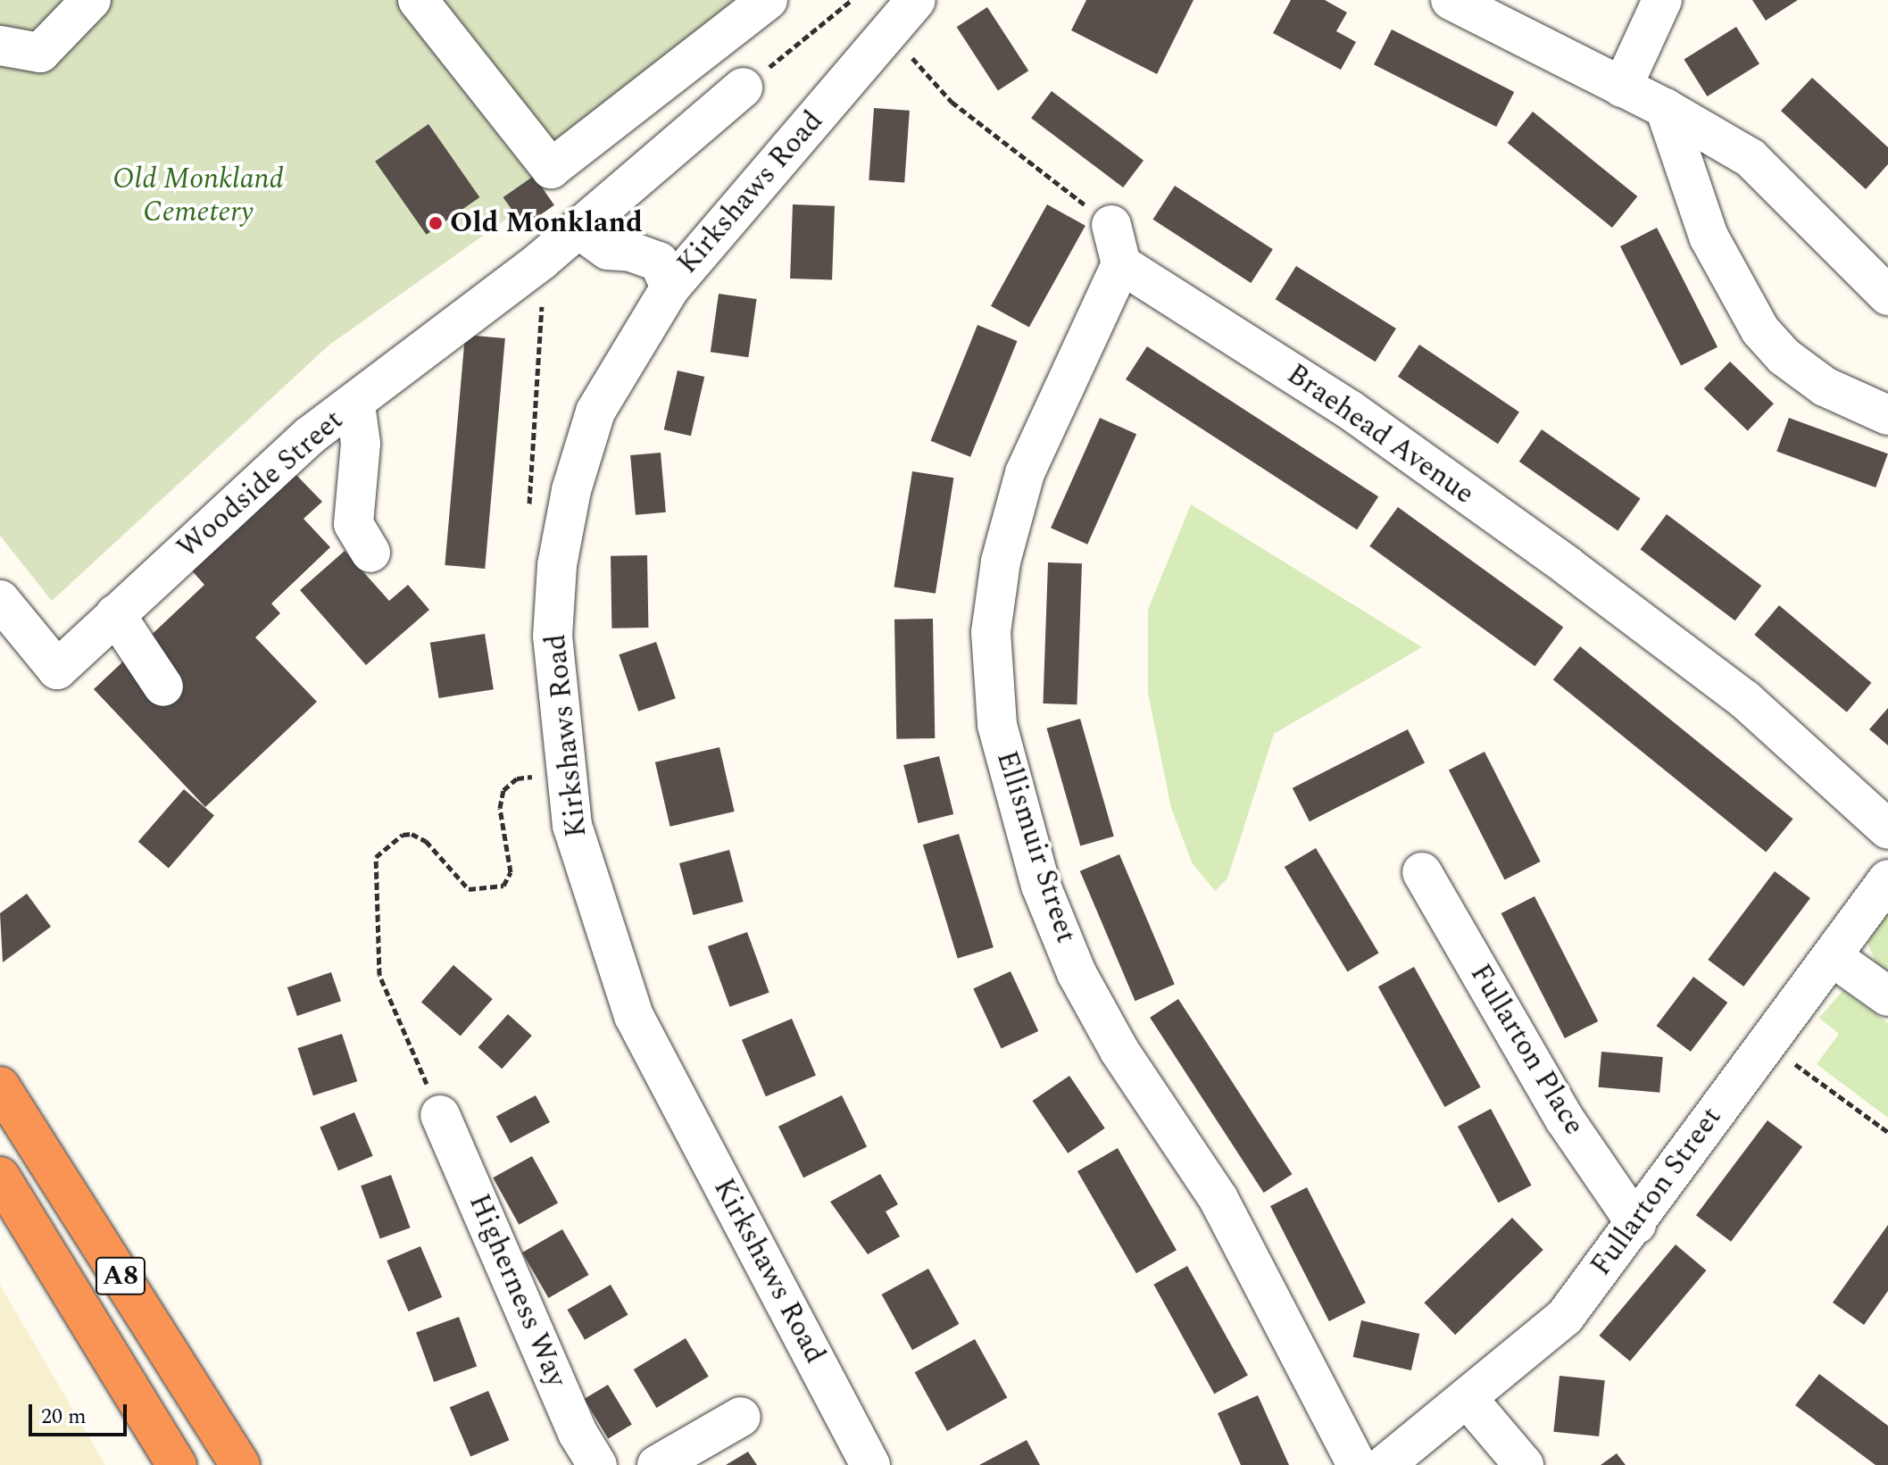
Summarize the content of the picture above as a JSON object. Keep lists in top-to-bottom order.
{
  "streets": {
    "highway": ["A8"],
    "street": [
      "Kirkshaws Road",
      "Braehead Avenue",
      "Woodside Street",
      "Ellismuir Street",
      "Fullarton Place",
      "Fullarton Street",
      "Higherness Way"
    ]
  },
  "crossings": [
    ["Braehead Avenue", "Ellismuir Street"],
    ["Fullarton Place", "Fullarton Street"]
  ],
  "parks": ["Old Monkland Cemetery"],
  "places": ["Old Monkland"],
  "scale_bar": "20 m"
}
